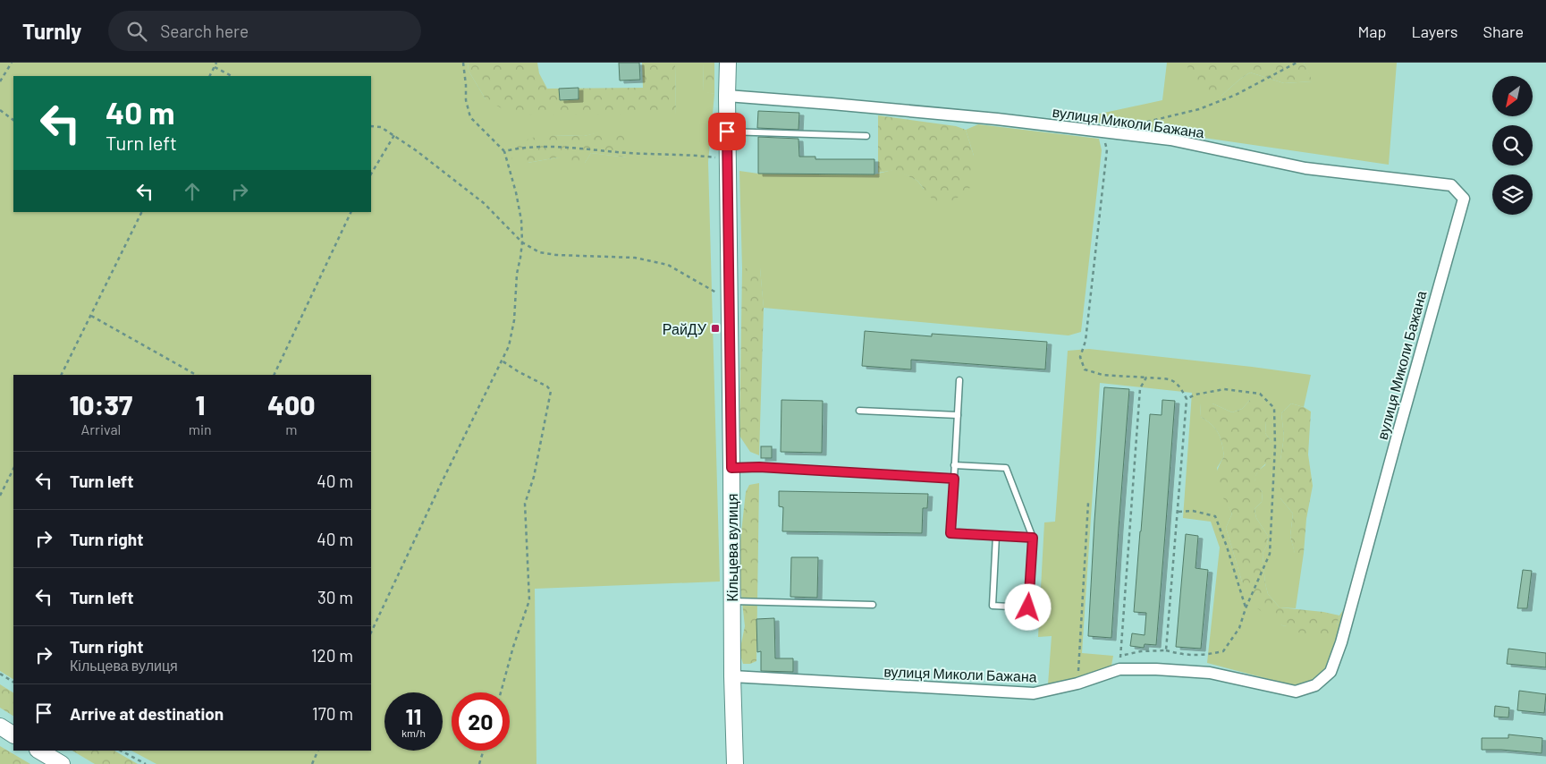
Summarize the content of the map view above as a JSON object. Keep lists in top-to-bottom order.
{
  "streets": {
    "street": ["вулиця Миколи Бажана", "Кільцева вулиця"]
  },
  "crossings": [
    ["вулиця Миколи Бажана", "Кільцева вулиця"]
  ],
  "places": {
    "transit": ["РайДУ"]
  },
  "north": "bottom left",
  "page": {
    "header": "Turnly",
    "search": "Search here",
    "nav": ["Map", "Layers", "Share"],
    "turn": ["40 m", "Turn left"],
    "eta": [
      "10:37",
      "Arrival",
      "1",
      "min",
      "400",
      "m"
    ],
    "list": [
      {
        "name": "Turn left",
        "value": "40 m"
      },
      {
        "name": "Turn right",
        "value": "40 m"
      },
      {
        "name": "Turn left",
        "value": "30 m"
      },
      {
        "name": "Turn right",
        "note": "Кільцева вулиця",
        "value": "120 m"
      },
      {
        "name": "Arrive at destination",
        "value": "170 m"
      }
    ],
    "speed": "11 km/h",
    "limit": "20"
  }
}
